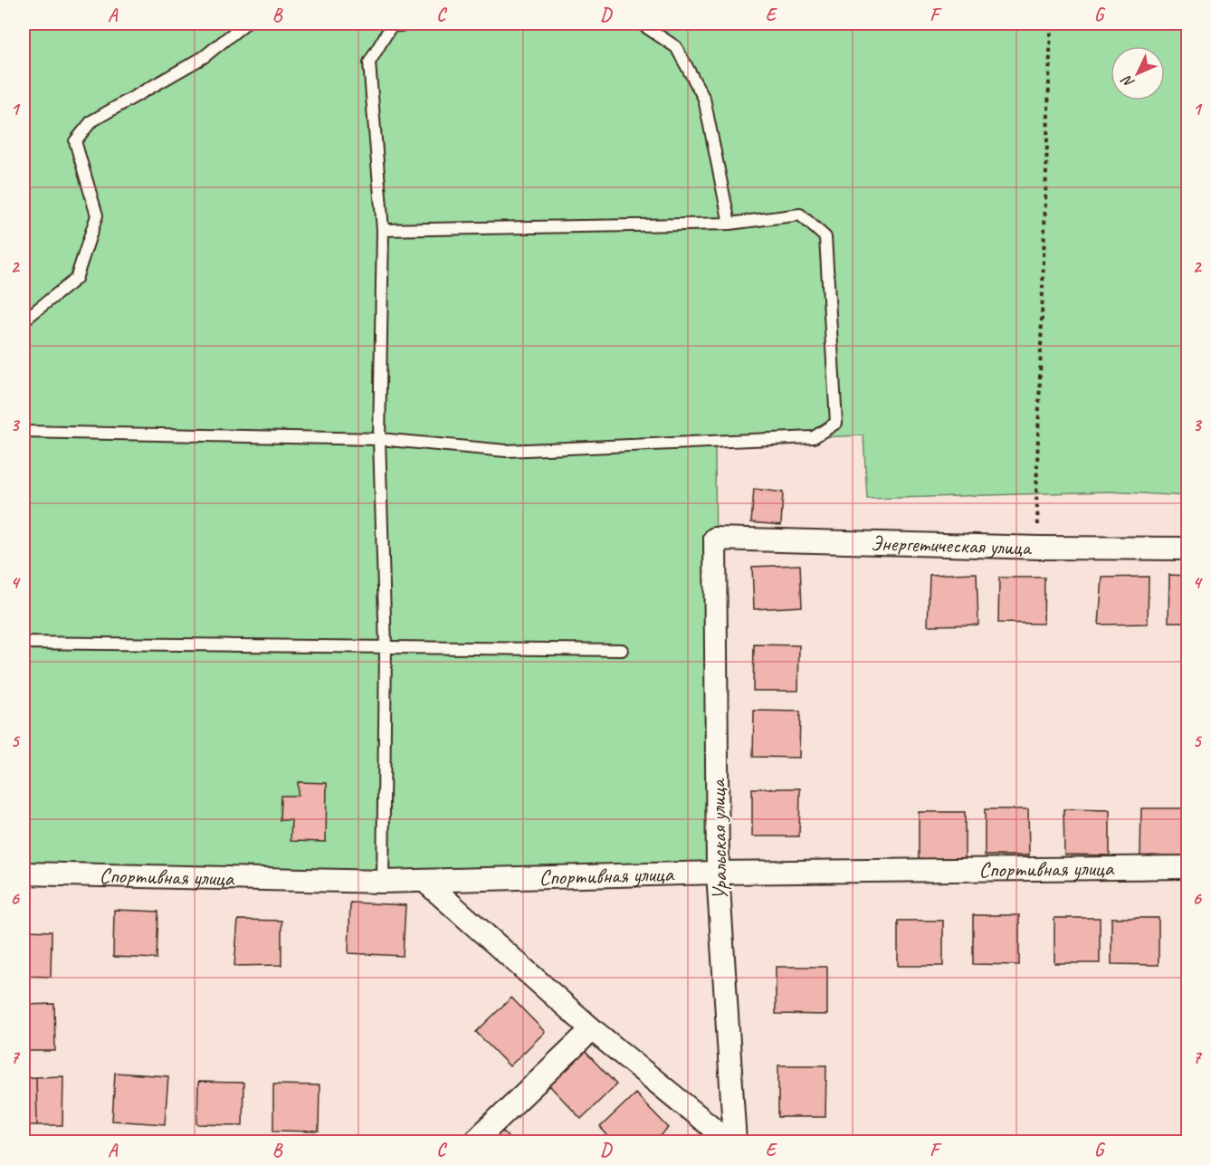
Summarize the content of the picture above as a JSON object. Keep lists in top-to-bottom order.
{
  "streets": {
    "street": ["Энергетическая улица", "Уральская улица", "Спортивная улица"]
  },
  "crossings": [
    ["Энергетическая улица", "Уральская улица"],
    ["Уральская улица", "Спортивная улица"]
  ],
  "north": "bottom left",
  "grid": {
    "columns": [
      "A",
      "B",
      "C",
      "D",
      "E",
      "F",
      "G"
    ],
    "rows": [
      "1",
      "2",
      "3",
      "4",
      "5",
      "6",
      "7"
    ]
  }
}
